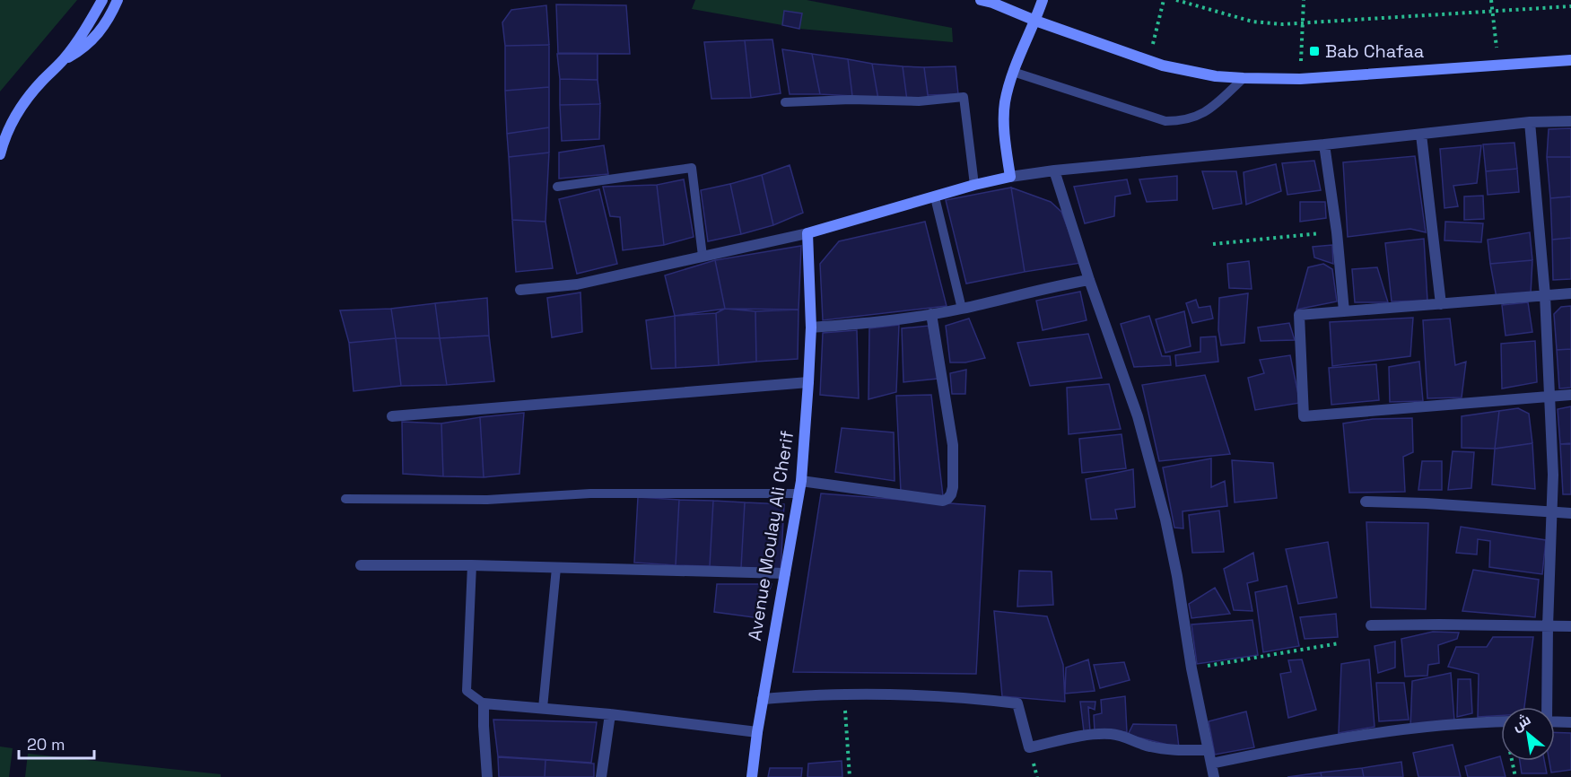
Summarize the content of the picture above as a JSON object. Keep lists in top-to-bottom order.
{
  "streets": {
    "street": ["Avenue Moulay Ali Cherif"]
  },
  "places": {
    "transit": ["Bab Chafaa"]
  },
  "scale_bar": "20 m",
  "north": "top left"
}
